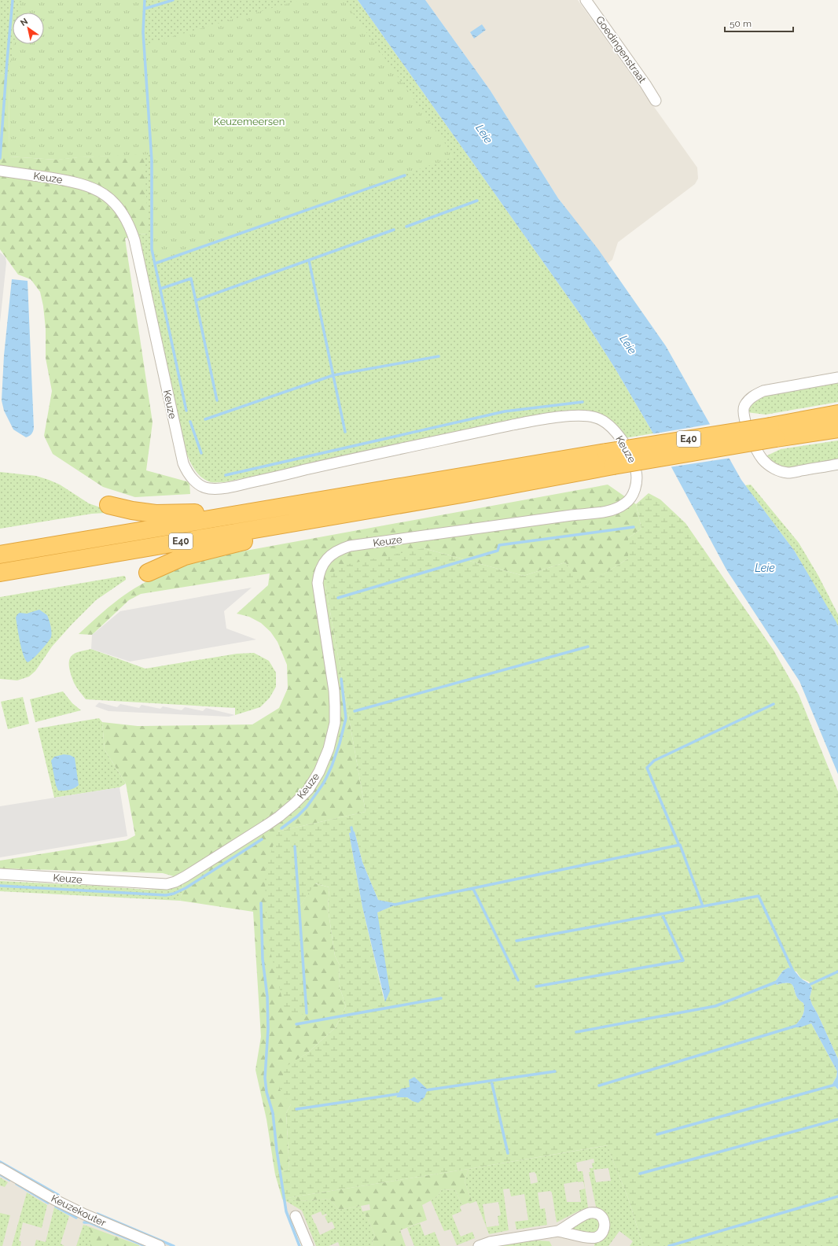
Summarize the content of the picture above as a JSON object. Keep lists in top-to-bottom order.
{
  "streets": {
    "highway": ["E40"],
    "street": ["Goedingenstraat", "Keuze", "Keuzekouter"]
  },
  "water": ["Leie"],
  "parks": ["Keuzemeersen"],
  "scale_bar": "50 m",
  "north": "top left"
}
